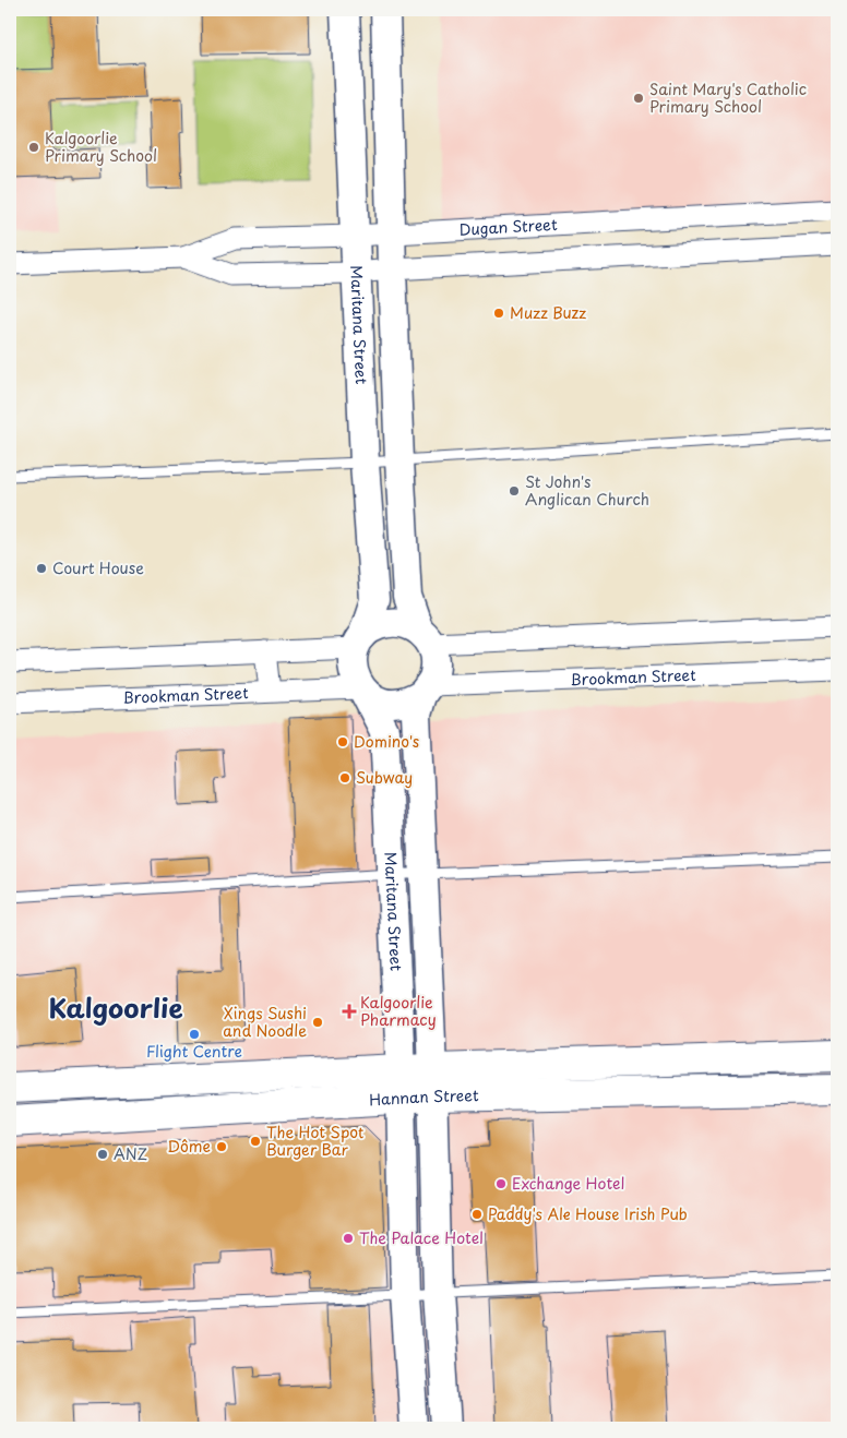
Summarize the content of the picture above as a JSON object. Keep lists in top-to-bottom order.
{
  "streets": {
    "highway": ["Hannan Street"],
    "main road": ["Maritana Street"],
    "street": ["Dugan Street", "Brookman Street"]
  },
  "crossings": [
    ["Dugan Street", "Maritana Street"],
    ["Maritana Street", "Brookman Street"],
    ["Maritana Street", "Hannan Street"]
  ],
  "districts": ["Kalgoorlie"],
  "places": {
    "other": [
      "Saint Mary's Catholic Primary School",
      "Kalgoorlie Primary School",
      "Muzz Buzz",
      "St John's Anglican Church",
      "Court House",
      "Domino's",
      "Subway",
      "Xings Sushi and Noodle",
      "Flight Centre",
      "The Hot Spot Burger Bar",
      "Dôme",
      "ANZ",
      "Exchange Hotel",
      "Paddy's Ale House Irish Pub",
      "The Palace Hotel"
    ],
    "health": ["Kalgoorlie Pharmacy"]
  }
}
